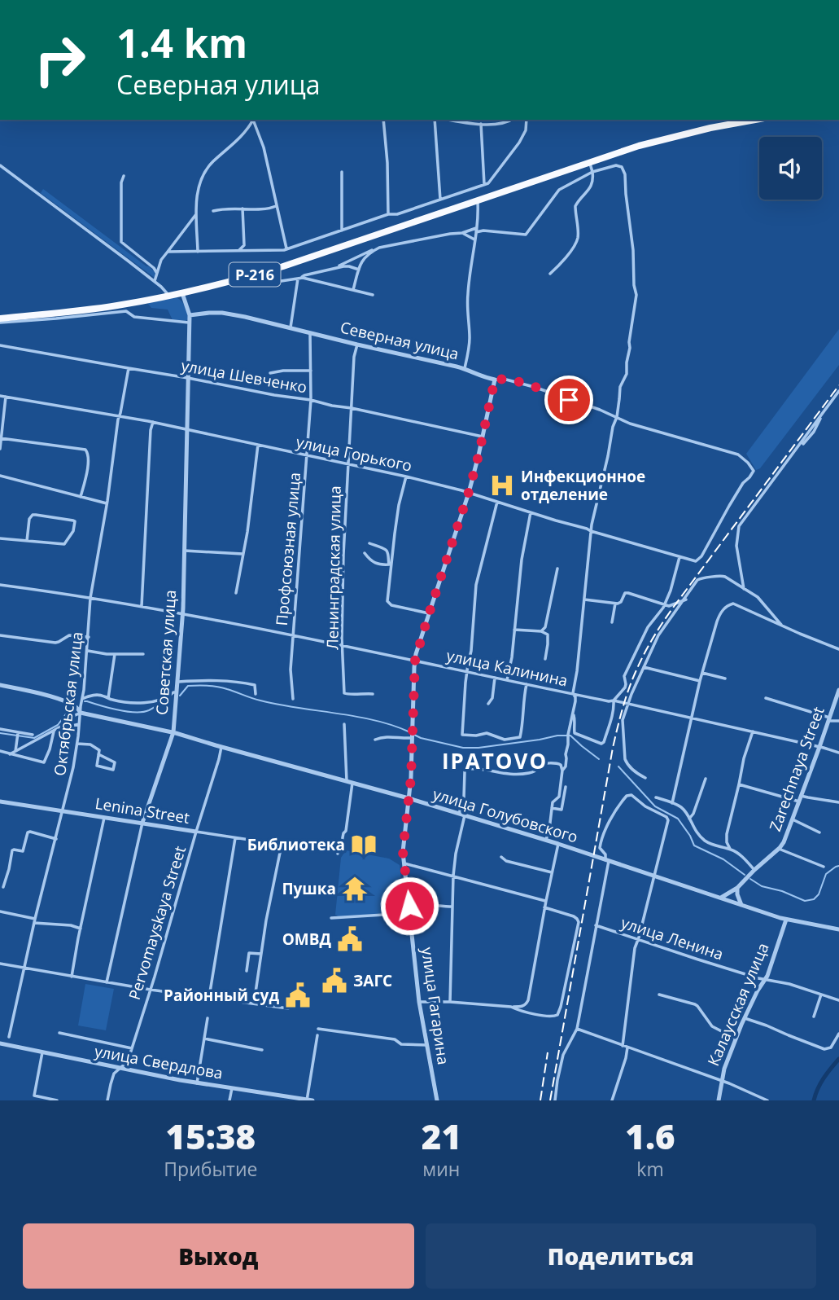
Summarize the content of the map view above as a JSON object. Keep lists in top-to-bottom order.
{
  "streets": {
    "highway": ["Р-216"],
    "street": [
      "Северная улица",
      "улица Шевченко",
      "улица Горького",
      "Профсоюзная улица",
      "Ленинградская улица",
      "Советская улица",
      "улица Калинина",
      "Октябрьская улица",
      "Zarechnaya Street",
      "Lenina Street",
      "улица Голубовского",
      "Pervomayskaya Street",
      "улица Ленина",
      "Калаусская улица",
      "улица Гагарина",
      "улица Свердлова"
    ]
  },
  "crossings": [
    ["Северная улица", "улица Горького"],
    ["Северная улица", "Профсоюзная улица"],
    ["Северная улица", "Ленинградская улица"],
    ["Северная улица", "Советская улица"],
    ["Северная улица", "улица Гагарина"],
    ["улица Шевченко", "Профсоюзная улица"],
    ["улица Шевченко", "Ленинградская улица"],
    ["улица Шевченко", "Советская улица"],
    ["улица Шевченко", "Октябрьская улица"],
    ["улица Шевченко", "улица Гагарина"],
    ["улица Горького", "Профсоюзная улица"],
    ["улица Горького", "Ленинградская улица"],
    ["улица Горького", "Советская улица"],
    ["улица Горького", "Октябрьская улица"],
    ["улица Горького", "улица Гагарина"],
    ["Профсоюзная улица", "улица Калинина"],
    ["Ленинградская улица", "улица Калинина"],
    ["Советская улица", "улица Калинина"],
    ["Советская улица", "Lenina Street"],
    ["Советская улица", "улица Голубовского"],
    ["улица Калинина", "Октябрьская улица"],
    ["улица Калинина", "Zarechnaya Street"],
    ["улица Калинина", "улица Гагарина"],
    ["Октябрьская улица", "Lenina Street"],
    ["Октябрьская улица", "улица Голубовского"],
    ["Zarechnaya Street", "улица Голубовского"],
    ["Lenina Street", "Pervomayskaya Street"],
    ["улица Голубовского", "Pervomayskaya Street"],
    ["улица Голубовского", "Калаусская улица"],
    ["улица Голубовского", "улица Гагарина"],
    ["Pervomayskaya Street", "улица Свердлова"],
    ["улица Ленина", "Калаусская улица"]
  ],
  "districts": ["IPATOVO"],
  "places": {
    "hospital": ["Инфекционное отделение"],
    "library": ["Библиотека"],
    "temple": ["Пушка"],
    "public building": ["ОМВД", "ЗАГС", "Районный суд"]
  },
  "page": {
    "turn": ["1.4 km", "Северная улица"],
    "eta": [
      "15:38",
      "Прибытие",
      "21",
      "мин",
      "1.6",
      "km"
    ],
    "buttons": ["Выход", "Поделиться"]
  }
}
